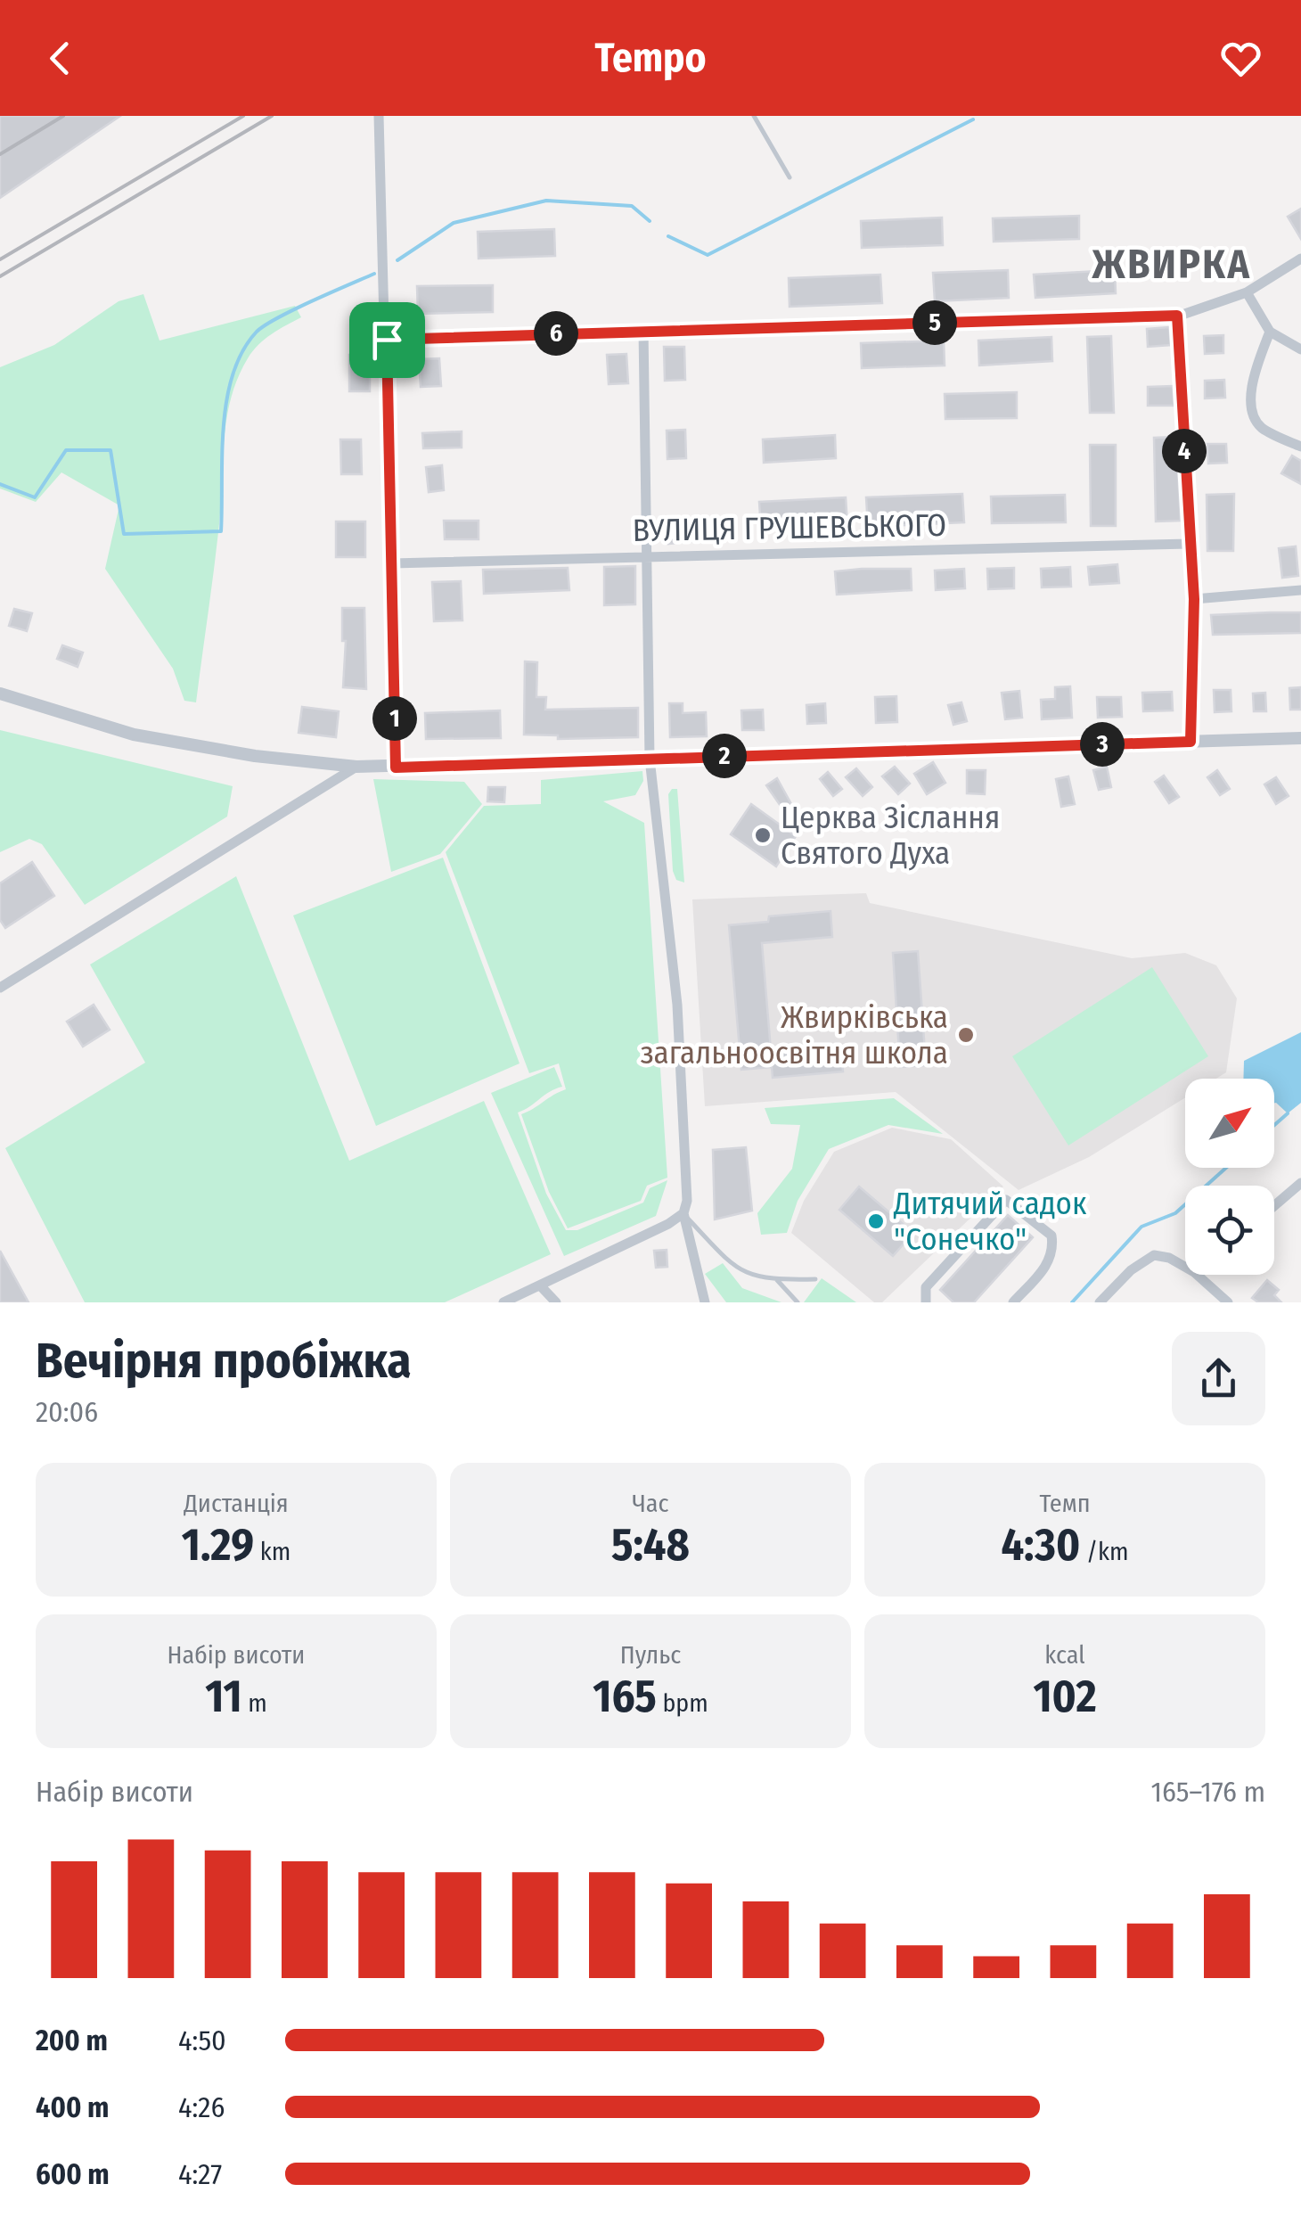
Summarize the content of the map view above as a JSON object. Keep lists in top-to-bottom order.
{
  "streets": {
    "street": ["ВУЛИЦЯ ГРУШЕВСЬКОГО"]
  },
  "districts": ["ЖВИРКА"],
  "places": ["Церква Зіслання Святого Духа", "Жвирківська загальноосвітня школа", "Дитячий садок \"Сонечко\""],
  "north": "top right",
  "page": {
    "header": "Tempo",
    "pins": [
      "5",
      "6",
      "4",
      "1",
      "3",
      "2"
    ],
    "heading": ["Вечірня пробіжка", "20:06"],
    "stats": [
      ["Дистанція", "1.29 km"],
      ["Час", "5:48"],
      ["Темп", "4:30 /km"],
      ["Набір висоти", "11 m"],
      ["Пульс", "165 bpm"],
      ["kcal", "102"]
    ],
    "chart": ["Набір висоти", "165–176 m"],
    "list": [
      {
        "name": "200 m",
        "note": "4:50"
      },
      {
        "name": "400 m",
        "note": "4:26"
      },
      {
        "name": "600 m",
        "note": "4:27"
      }
    ]
  }
}
